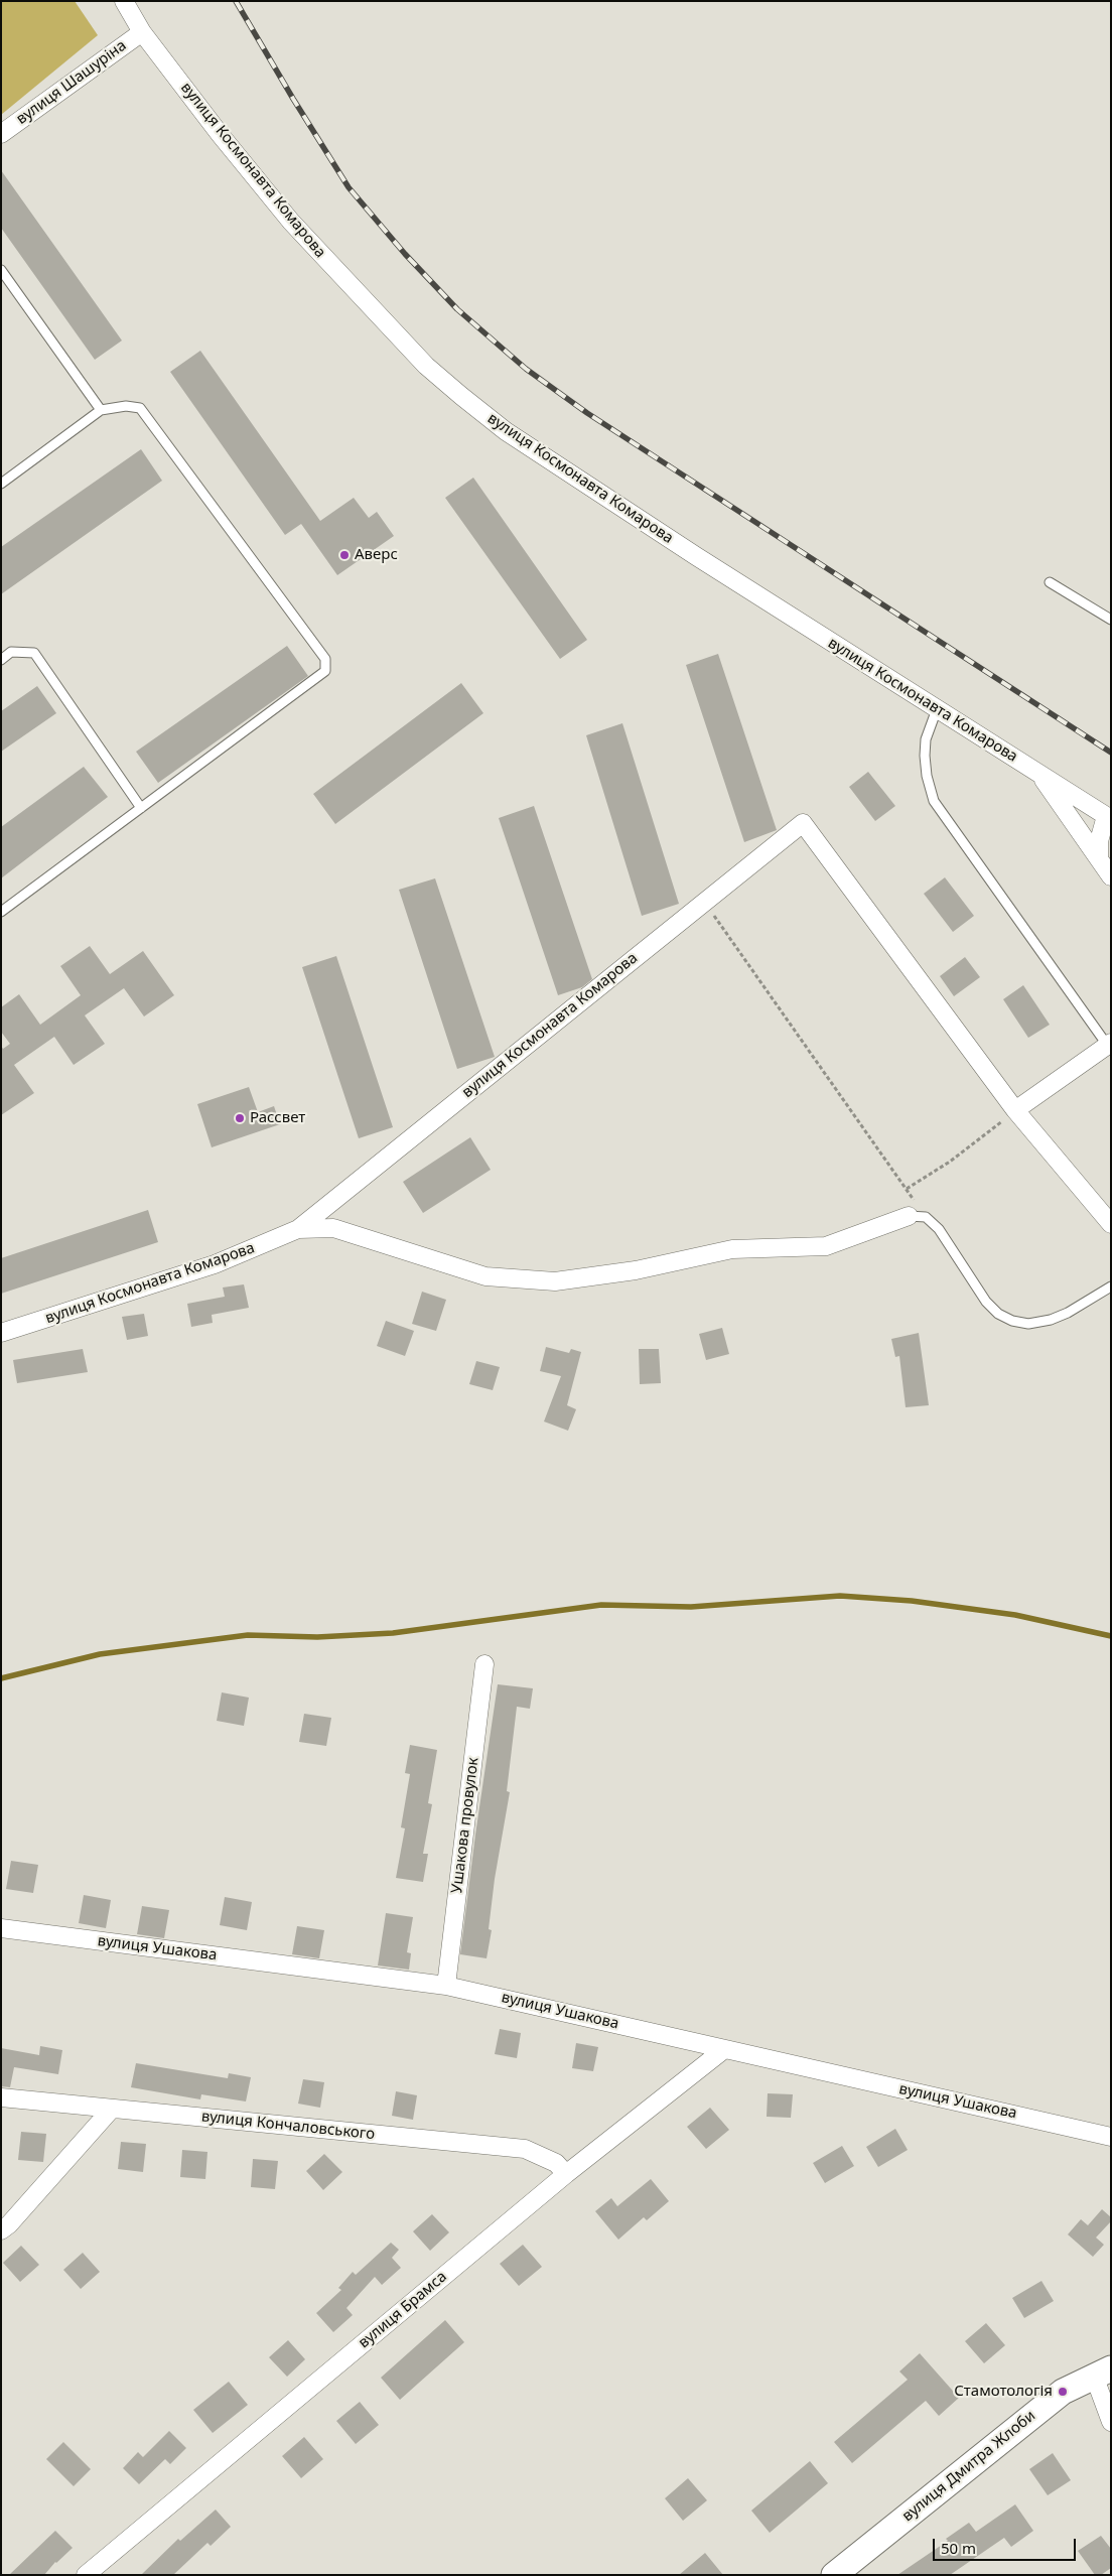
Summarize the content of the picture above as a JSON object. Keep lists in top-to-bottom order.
{
  "streets": {
    "main road": ["вулиця Дмитра Жлоби"],
    "street": [
      "вулиця Шашуріна",
      "вулиця Космонавта Комарова",
      "Ушакова провулок",
      "вулиця Ушакова",
      "вулиця Кончаловського",
      "вулиця Брамса"
    ]
  },
  "crossings": [
    ["вулиця Шашуріна", "вулиця Космонавта Комарова"],
    ["Ушакова провулок", "вулиця Ушакова"],
    ["вулиця Ушакова", "вулиця Брамса"],
    ["вулиця Кончаловського", "вулиця Брамса"]
  ],
  "places": ["Аверс", "Рассвет", "Стамотологія"],
  "scale_bar": "50 m"
}
